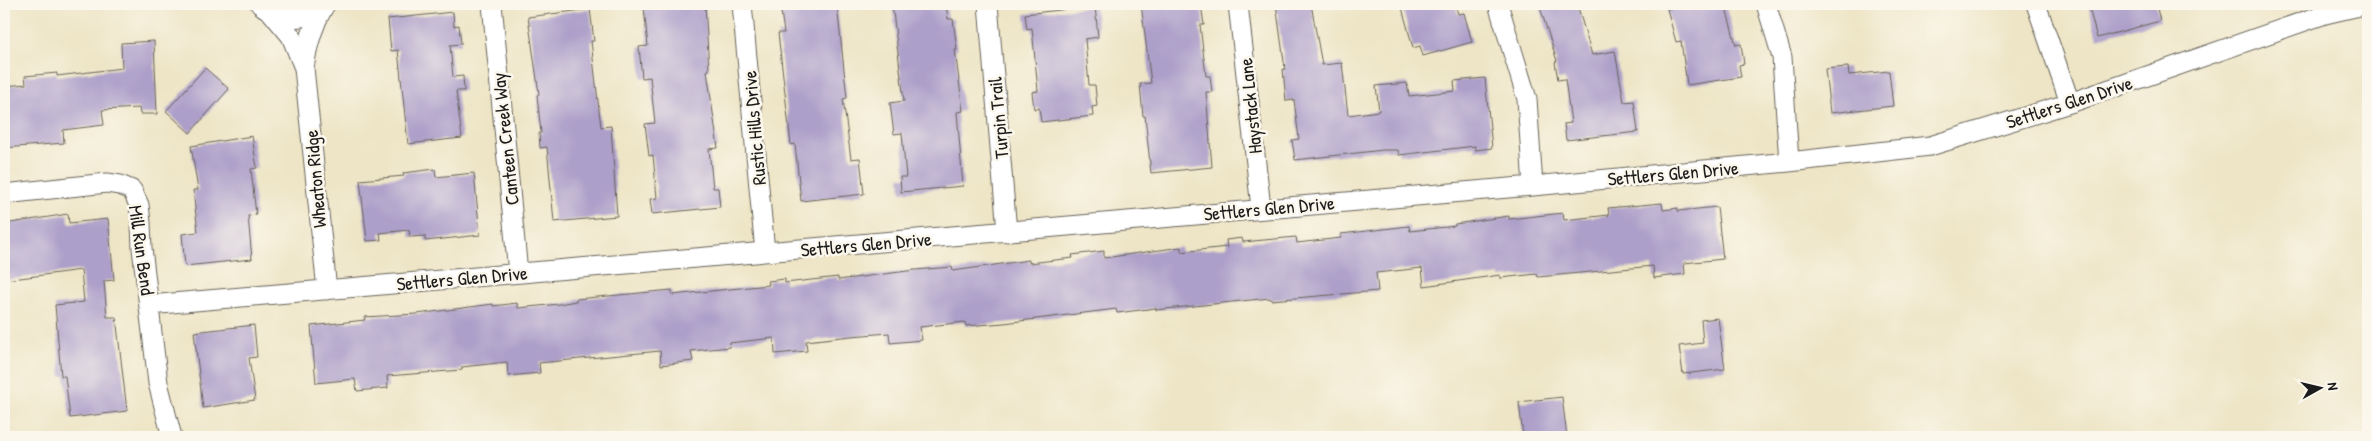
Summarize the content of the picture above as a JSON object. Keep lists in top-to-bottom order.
{
  "streets": {
    "street": [
      "Settlers Glen Drive",
      "Haystack Lane",
      "Turpin Trail",
      "Rustic Hills Drive",
      "Canteen Creek Way",
      "Wheaton Ridge",
      "Mill Run Bend"
    ]
  },
  "crossings": [
    ["Settlers Glen Drive", "Haystack Lane"],
    ["Settlers Glen Drive", "Turpin Trail"],
    ["Settlers Glen Drive", "Rustic Hills Drive"],
    ["Settlers Glen Drive", "Canteen Creek Way"],
    ["Settlers Glen Drive", "Wheaton Ridge"],
    ["Settlers Glen Drive", "Mill Run Bend"]
  ],
  "north": "right"
}
